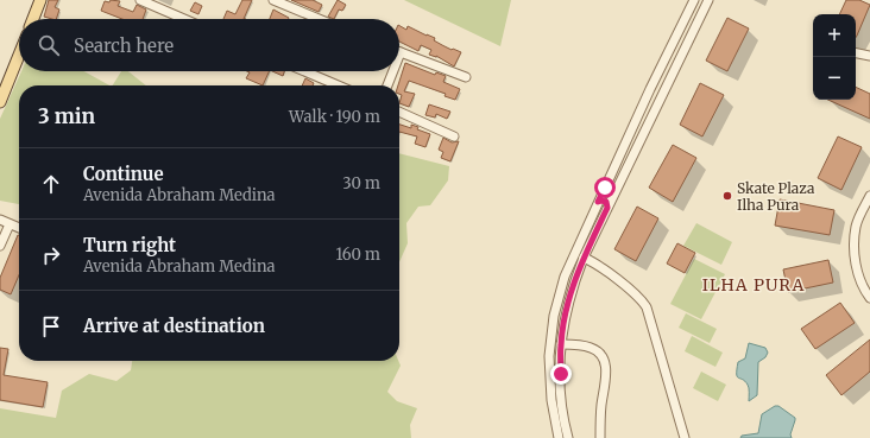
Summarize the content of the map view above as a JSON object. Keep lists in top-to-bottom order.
{
  "districts": ["ILHA PURA"],
  "places": ["Skate Plaza Ilha Pura"],
  "page": {
    "map_buttons": ["+", "−"],
    "search": "Search here",
    "heading": ["3 min", "Walk · 190 m"],
    "list": [
      ["Continue", "Avenida Abraham Medina", "30 m"],
      ["Turn right", "Avenida Abraham Medina", "160 m"],
      "Arrive at destination"
    ]
  }
}
